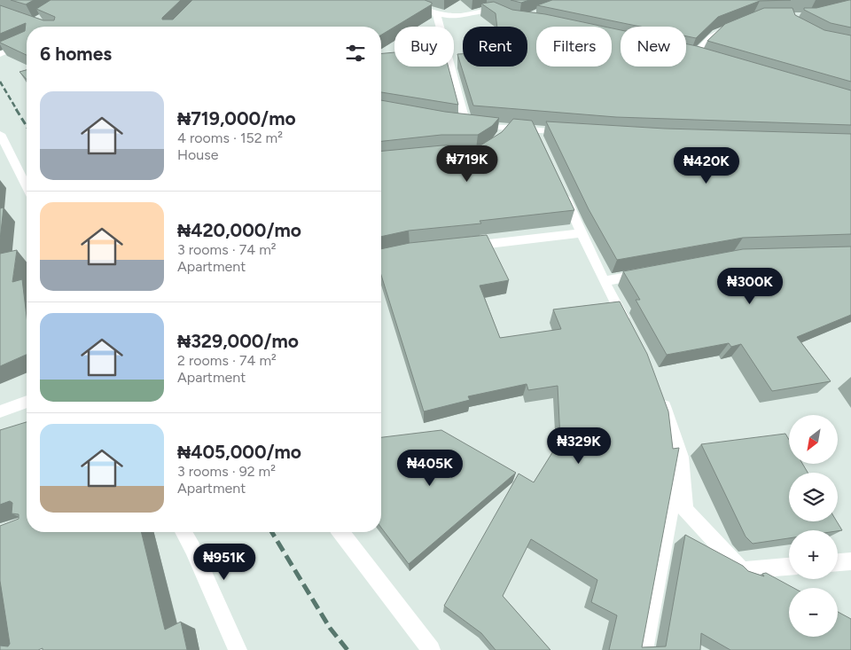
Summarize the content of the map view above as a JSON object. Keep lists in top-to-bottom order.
{
  "north": "bottom left",
  "page": {
    "chip": [
      "Buy",
      "Rent",
      "Filters",
      "New"
    ],
    "heading": "6 homes",
    "list": [
      {
        "name": "₦719,000/mo",
        "note": "4 rooms · 152 m² · House"
      },
      {
        "name": "₦420,000/mo",
        "note": "3 rooms · 74 m² · Apartment"
      },
      {
        "name": "₦329,000/mo",
        "note": "2 rooms · 74 m² · Apartment"
      },
      {
        "name": "₦405,000/mo",
        "note": "3 rooms · 92 m² · Apartment"
      }
    ],
    "price": [
      "₦719K",
      "₦420K",
      "₦300K",
      "₦329K",
      "₦405K",
      "₦951K"
    ],
    "map_buttons": ["+", "−"]
  }
}
